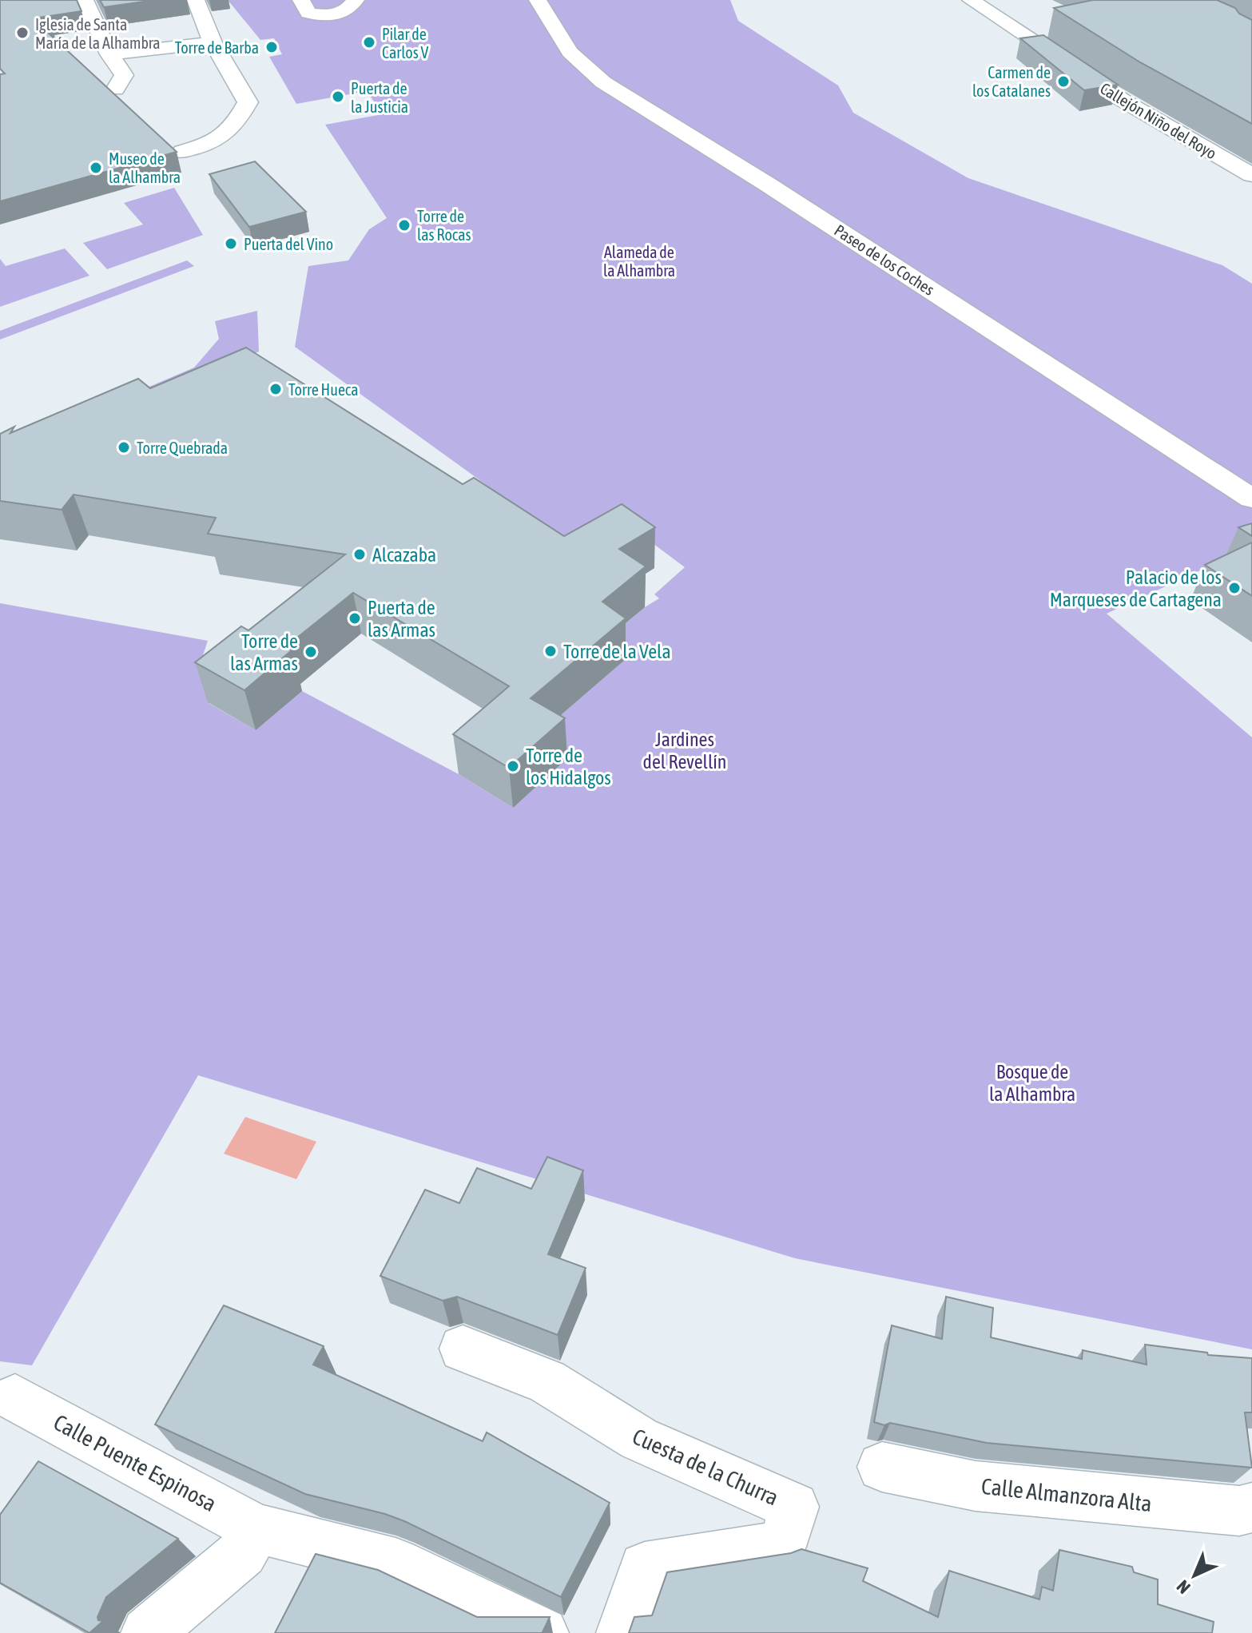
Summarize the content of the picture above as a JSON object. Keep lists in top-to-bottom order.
{
  "streets": {
    "street": [
      "Callejón Niño del Royo",
      "Paseo de los Coches",
      "Calle Puente Espinosa",
      "Cuesta de la Churra",
      "Calle Almanzora Alta"
    ]
  },
  "parks": ["Alameda de la Alhambra", "Jardines del Revellín", "Bosque de la Alhambra"],
  "places": [
    "Iglesia de Santa María de la Alhambra",
    "Pilar de Carlos V",
    "Torre de Barba",
    "Carmen de los Catalanes",
    "Puerta de la Justicia",
    "Museo de la Alhambra",
    "Torre de las Rocas",
    "Puerta del Vino",
    "Torre Hueca",
    "Torre Quebrada",
    "Alcazaba",
    "Palacio de los Marqueses de Cartagena",
    "Puerta de las Armas",
    "Torre de la Vela",
    "Torre de las Armas",
    "Torre de los Hidalgos"
  ],
  "north": "bottom left"
}
